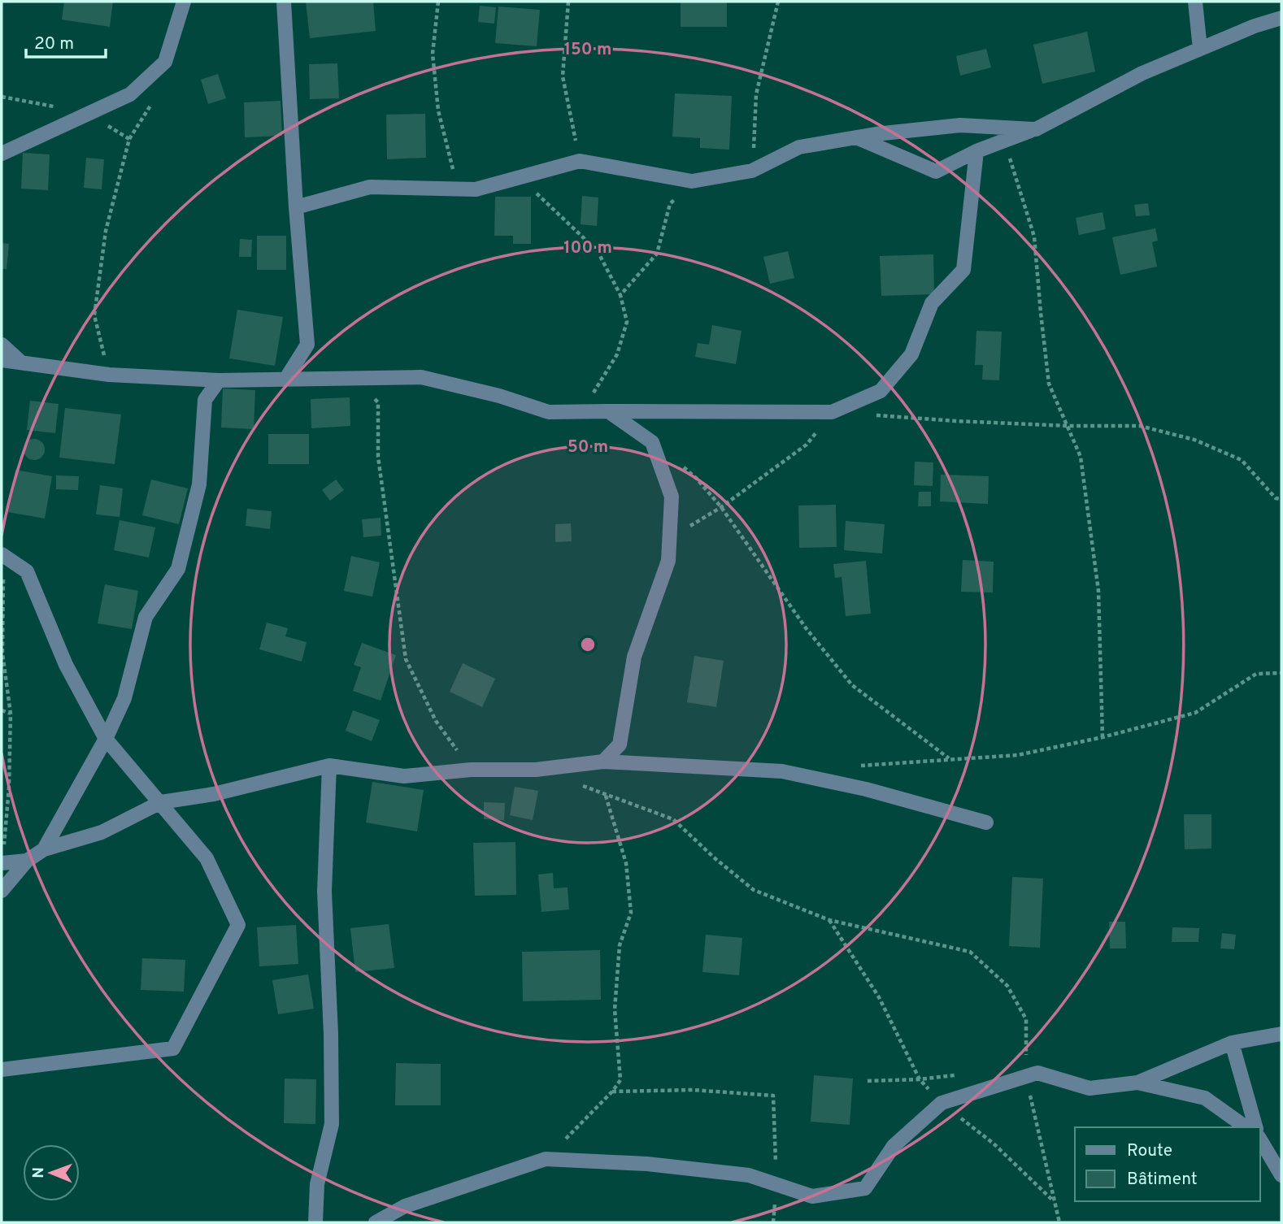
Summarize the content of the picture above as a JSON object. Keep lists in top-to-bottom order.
{
  "legend": ["Route", "Bâtiment"],
  "scale_bar": "20 m",
  "north": "left",
  "rings": ["150 m", "100 m", "50 m"]
}
